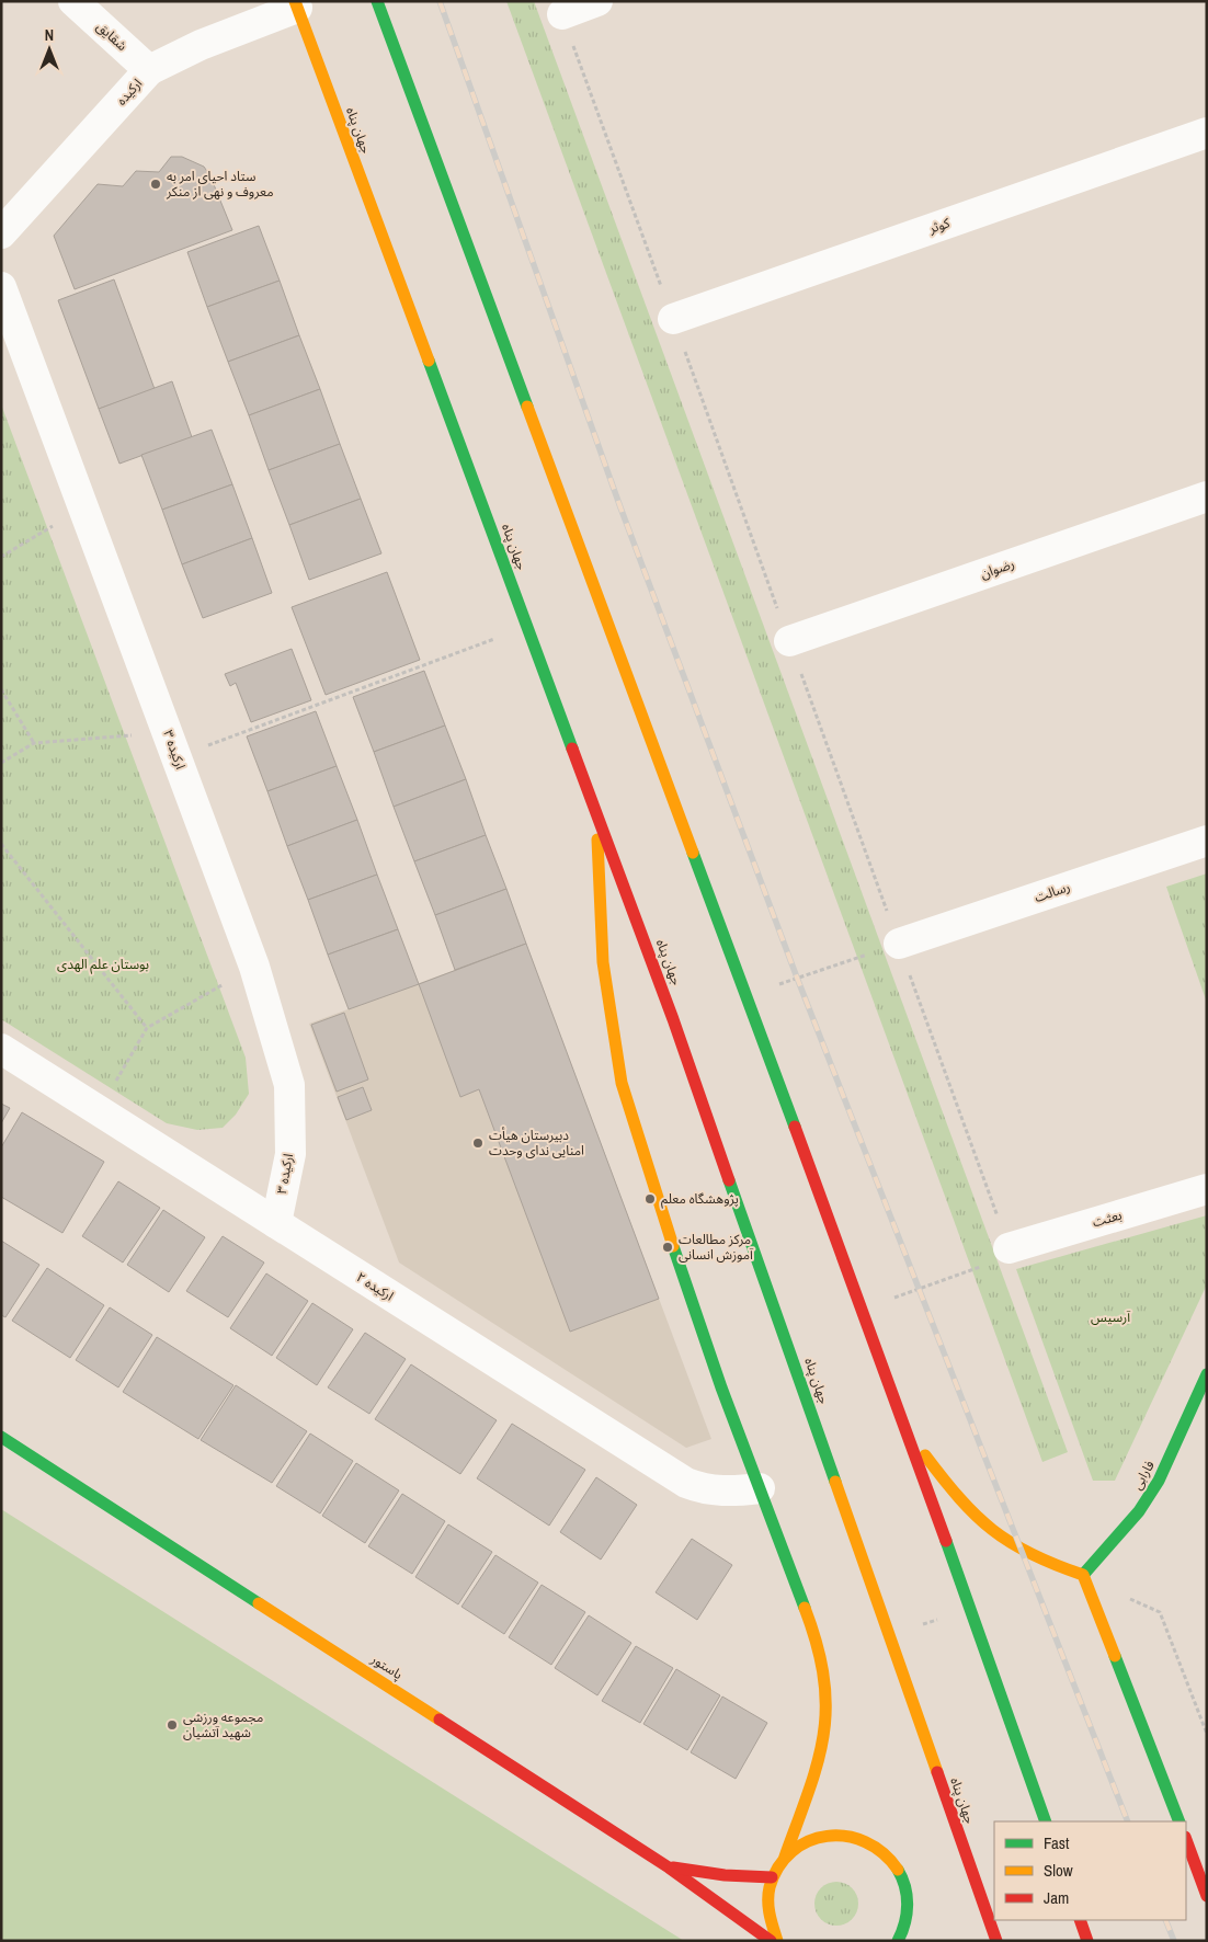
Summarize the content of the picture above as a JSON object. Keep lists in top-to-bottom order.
{
  "streets": {
    "main road": ["جهان پناه", "فارابی", "پاستور"],
    "street": [
      "شقایق",
      "ارکیده",
      "کوثر",
      "رضوان",
      "ارکیده ۳",
      "رسالت",
      "بعثت",
      "ارکیده ۲"
    ]
  },
  "crossings": [
    ["شقایق", "ارکیده"],
    ["ارکیده", "جهان پناه"],
    ["ارکیده ۳", "ارکیده ۲"]
  ],
  "parks": ["بوستان علم الهدی", "آرسیس"],
  "places": [
    "ستاد احیای امر به معروف و نهی از منکر",
    "دبیرستان هیأت امنایی ندای وحدت",
    "پژوهشگاه معلم",
    "مرکز مطالعات آموزش انسانی",
    "مجموعه ورزشی شهید آتشیان"
  ],
  "legend": ["Fast", "Slow", "Jam"],
  "north": "top"
}
